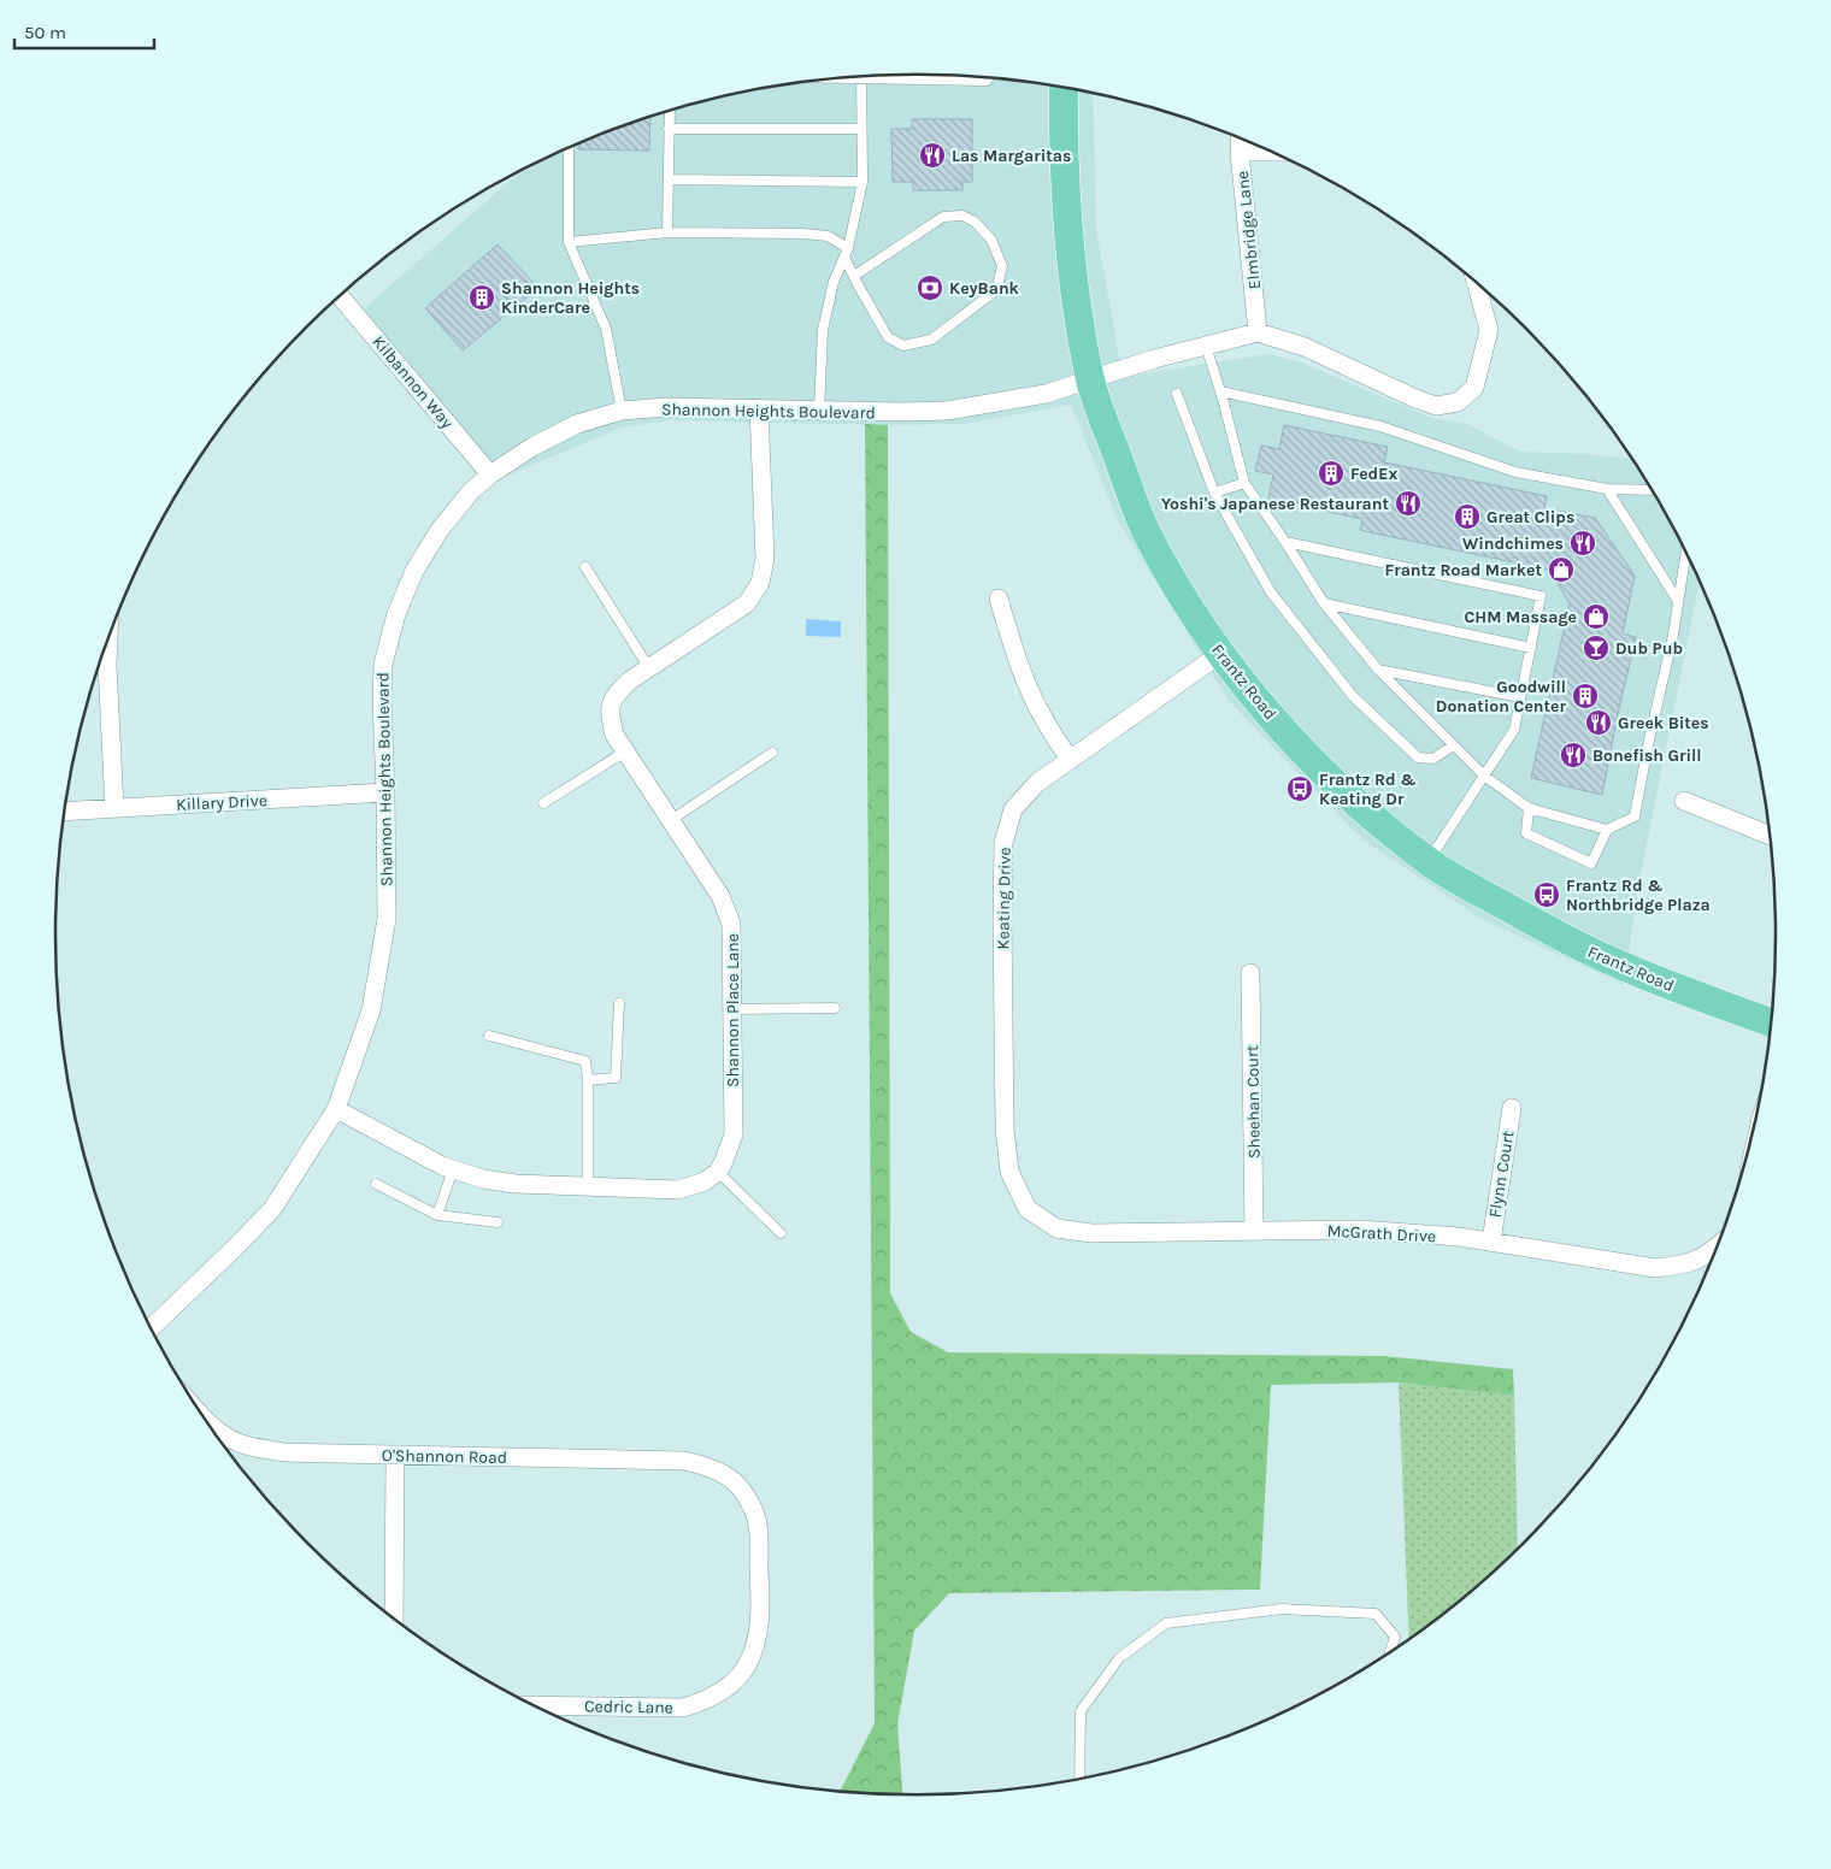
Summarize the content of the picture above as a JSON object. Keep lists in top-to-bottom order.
{
  "streets": {
    "main road": ["Frantz Road"],
    "street": [
      "Elmbridge Lane",
      "Kilbannon Way",
      "Shannon Heights Boulevard",
      "Killary Drive",
      "Keating Drive",
      "Shannon Place Lane",
      "Sheehan Court",
      "Flynn Court",
      "McGrath Drive",
      "O'Shannon Road",
      "Cedric Lane"
    ]
  },
  "crossings": [
    ["Kilbannon Way", "Shannon Heights Boulevard"],
    ["Shannon Heights Boulevard", "Frantz Road"],
    ["Shannon Heights Boulevard", "Killary Drive"],
    ["Shannon Heights Boulevard", "Shannon Place Lane"],
    ["Frantz Road", "Keating Drive"],
    ["Keating Drive", "McGrath Drive"],
    ["Sheehan Court", "McGrath Drive"],
    ["Flynn Court", "McGrath Drive"],
    ["O'Shannon Road", "Cedric Lane"]
  ],
  "places": {
    "restaurant": [
      "Las Margaritas",
      "Yoshi's Japanese Restaurant",
      "Windchimes",
      "Greek Bites",
      "Bonefish Grill"
    ],
    "bank": ["KeyBank"],
    "building": [
      "Shannon Heights KinderCare",
      "FedEx",
      "Great Clips",
      "Goodwill Donation Center"
    ],
    "shop": ["Frantz Road Market", "CHM Massage"],
    "bar": ["Dub Pub"],
    "bus stop": ["Frantz Rd & Keating Dr", "Frantz Rd & Northbridge Plaza"]
  },
  "scale_bar": "50 m"
}
